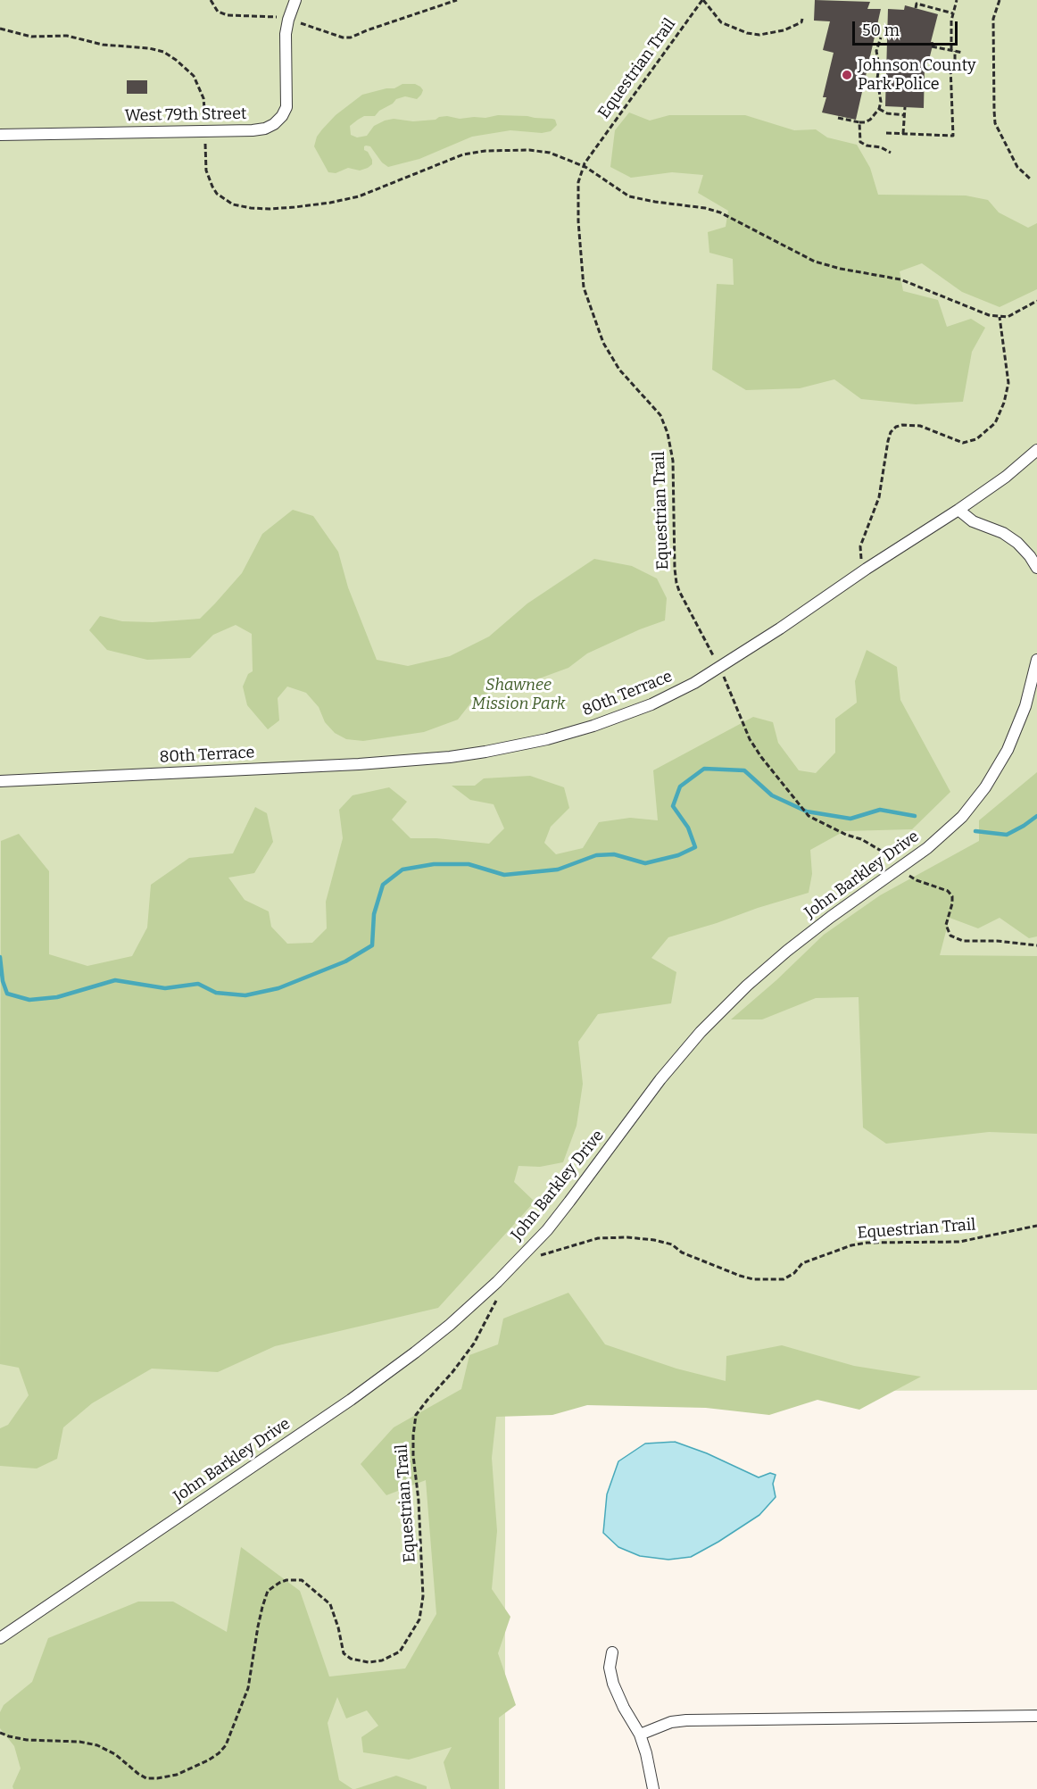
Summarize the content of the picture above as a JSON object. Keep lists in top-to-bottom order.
{
  "streets": {
    "street": ["West 79th Street", "80th Terrace", "John Barkley Drive"],
    "path": ["Equestrian Trail"]
  },
  "crossings": [
    ["Equestrian Trail", "80th Terrace"],
    ["Equestrian Trail", "John Barkley Drive"]
  ],
  "parks": ["Shawnee Mission Park"],
  "places": ["Johnson County Park Police"],
  "scale_bar": "50 m"
}
